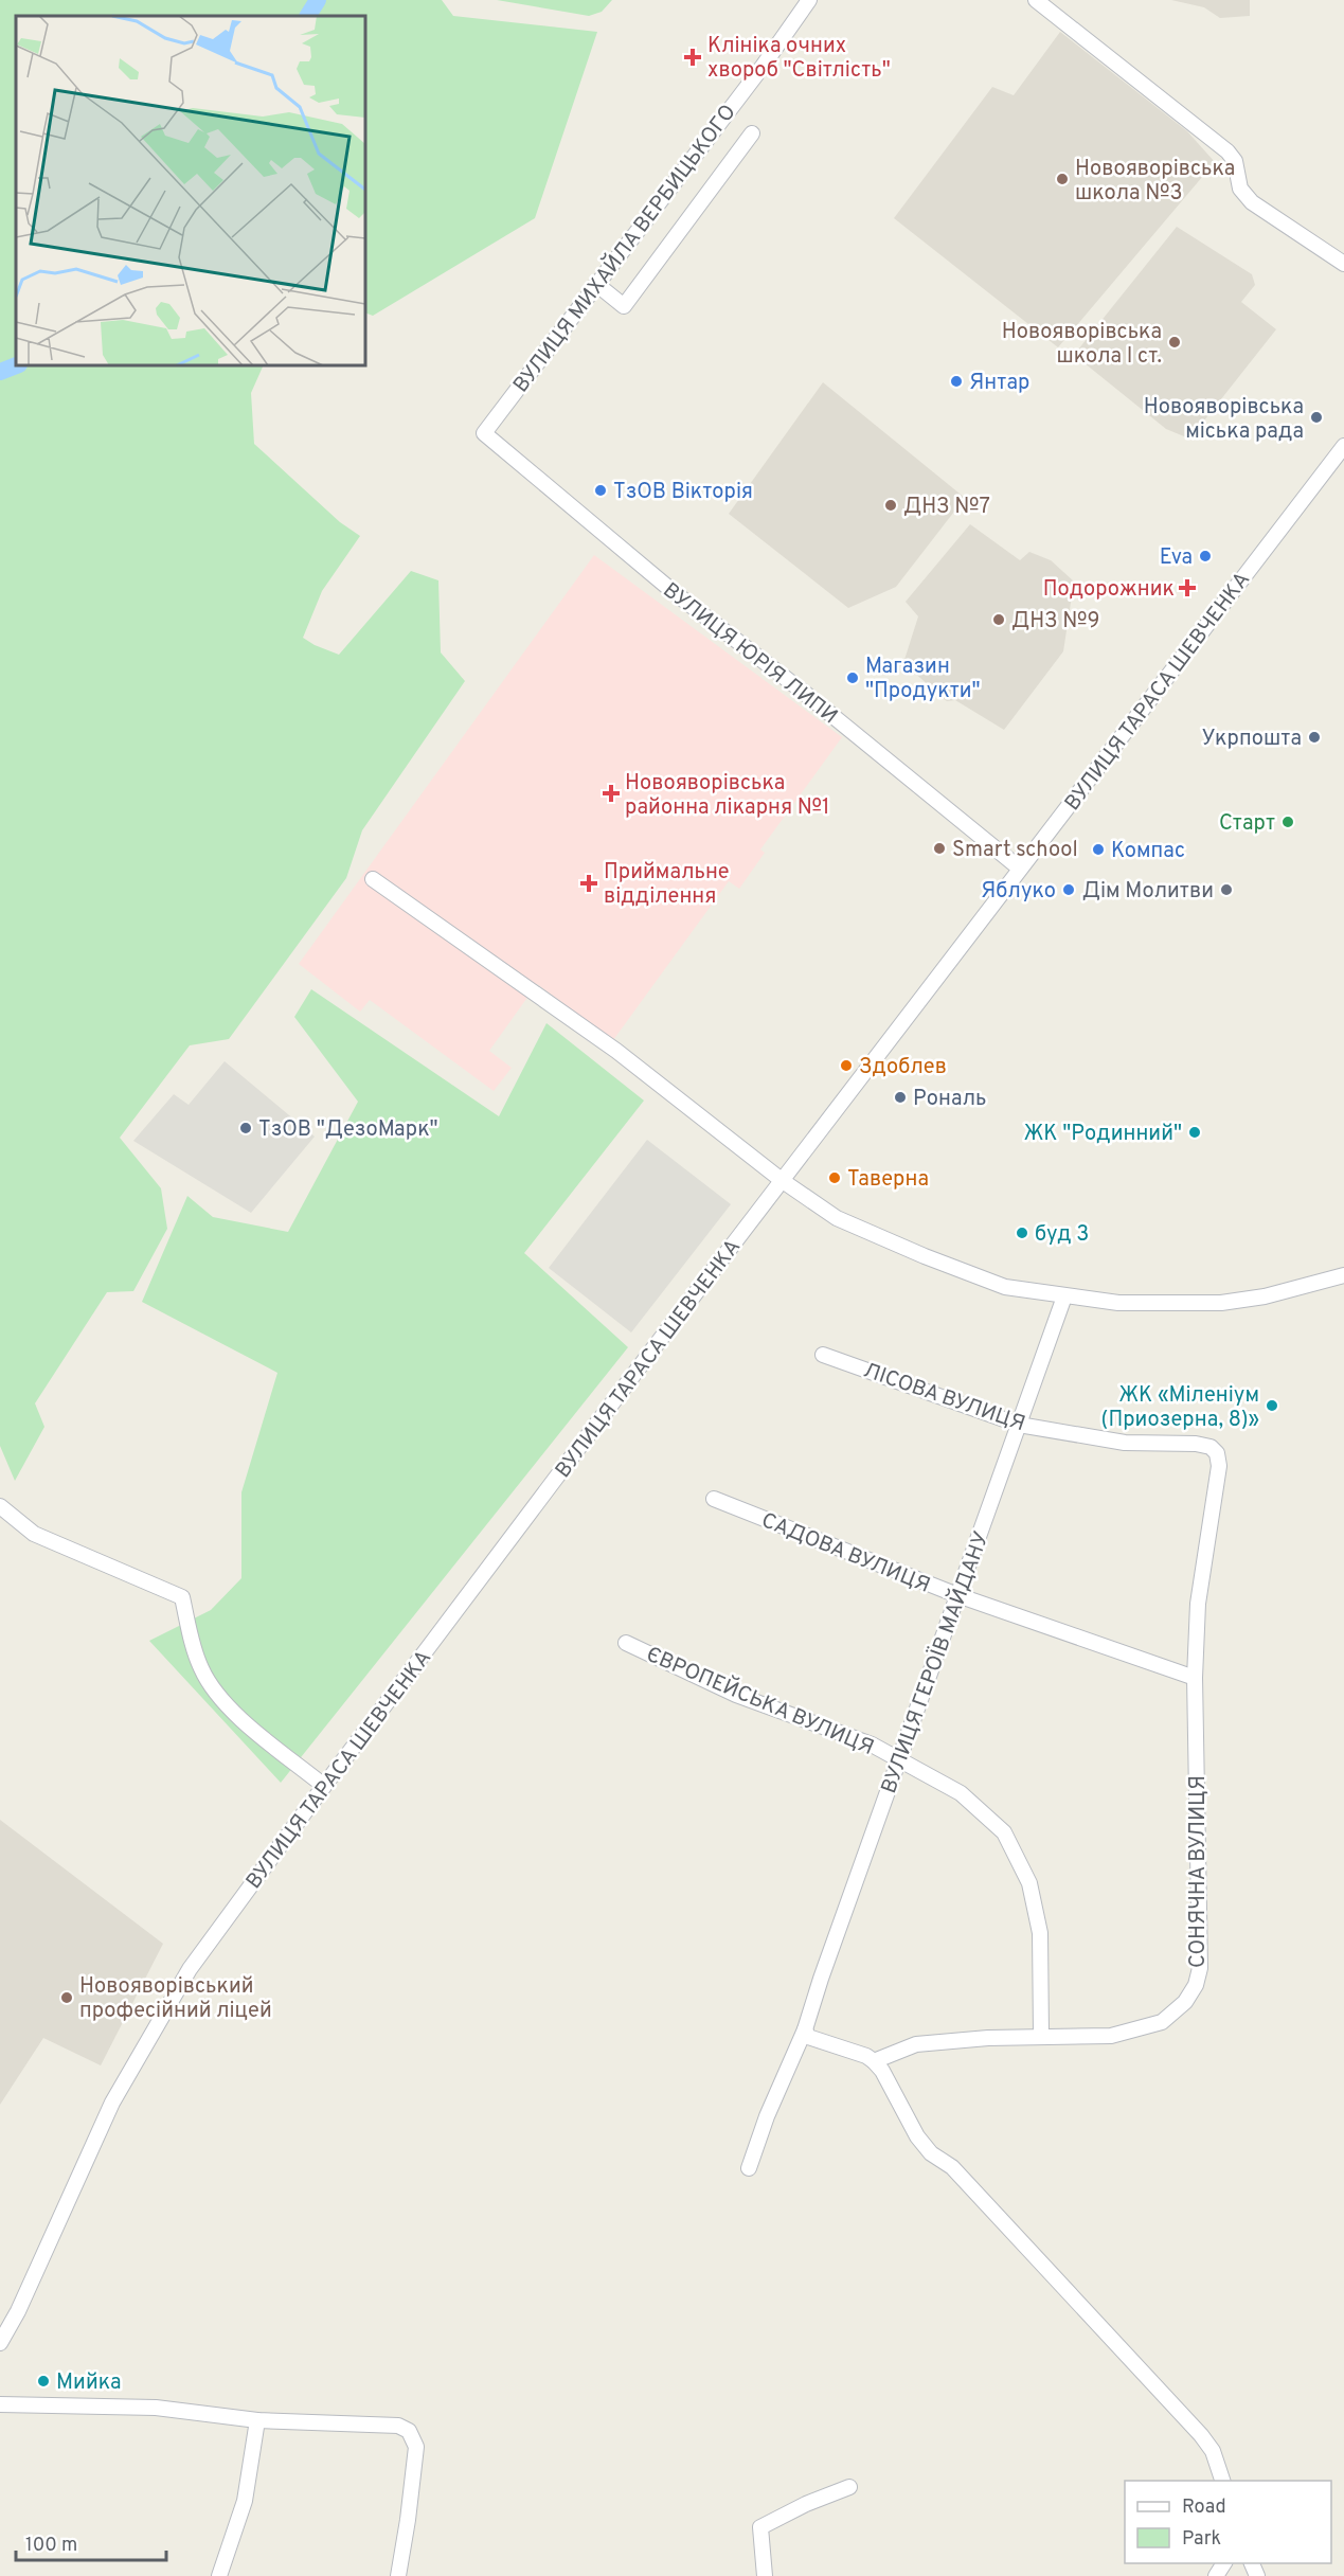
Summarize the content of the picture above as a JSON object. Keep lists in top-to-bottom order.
{
  "streets": {
    "street": [
      "ВУЛИЦЯ МИХАЙЛА ВЕРБИЦЬКОГО",
      "ВУЛИЦЯ ЮРІЯ ЛИПИ",
      "ВУЛИЦЯ ТАРАСА ШЕВЧЕНКА",
      "ЛІСОВА ВУЛИЦЯ",
      "САДОВА ВУЛИЦЯ",
      "ВУЛИЦЯ ГЕРОЇВ МАЙДАНУ",
      "ЄВРОПЕЙСЬКА ВУЛИЦЯ",
      "СОНЯЧНА ВУЛИЦЯ"
    ]
  },
  "crossings": [
    ["ВУЛИЦЯ МИХАЙЛА ВЕРБИЦЬКОГО", "ВУЛИЦЯ ЮРІЯ ЛИПИ"],
    ["ВУЛИЦЯ ЮРІЯ ЛИПИ", "ВУЛИЦЯ ТАРАСА ШЕВЧЕНКА"],
    ["ЛІСОВА ВУЛИЦЯ", "ВУЛИЦЯ ГЕРОЇВ МАЙДАНУ"],
    ["ЛІСОВА ВУЛИЦЯ", "СОНЯЧНА ВУЛИЦЯ"],
    ["САДОВА ВУЛИЦЯ", "ВУЛИЦЯ ГЕРОЇВ МАЙДАНУ"],
    ["САДОВА ВУЛИЦЯ", "СОНЯЧНА ВУЛИЦЯ"],
    ["ВУЛИЦЯ ГЕРОЇВ МАЙДАНУ", "ЄВРОПЕЙСЬКА ВУЛИЦЯ"],
    ["ЄВРОПЕЙСЬКА ВУЛИЦЯ", "СОНЯЧНА ВУЛИЦЯ"]
  ],
  "places": {
    "health": [
      "Клініка очних хвороб \"Світлість\"",
      "Подорожник",
      "Новояворівська районна лікарня №1",
      "Приймальне відділення"
    ],
    "other": [
      "Новояворівська школа №3",
      "Новояворівська школа І ст.",
      "Янтар",
      "Новояворівська міська рада",
      "ТзОВ Вікторія",
      "ДНЗ №7",
      "Eva",
      "ДНЗ №9",
      "Магазин \"Продукти\"",
      "Укрпошта",
      "Старт",
      "Smart school",
      "Компас",
      "Яблуко",
      "Дім Молитви",
      "Здоблев",
      "Рональ",
      "ТзОВ \"ДезоМарк\"",
      "ЖК \"Родинний\"",
      "Таверна",
      "буд 3",
      "ЖК «Міленіум (Приозерна, 8)»",
      "Новояворівський професійний ліцей",
      "Мийка"
    ]
  },
  "legend": ["Road", "Park"],
  "scale_bar": "100 m"
}
